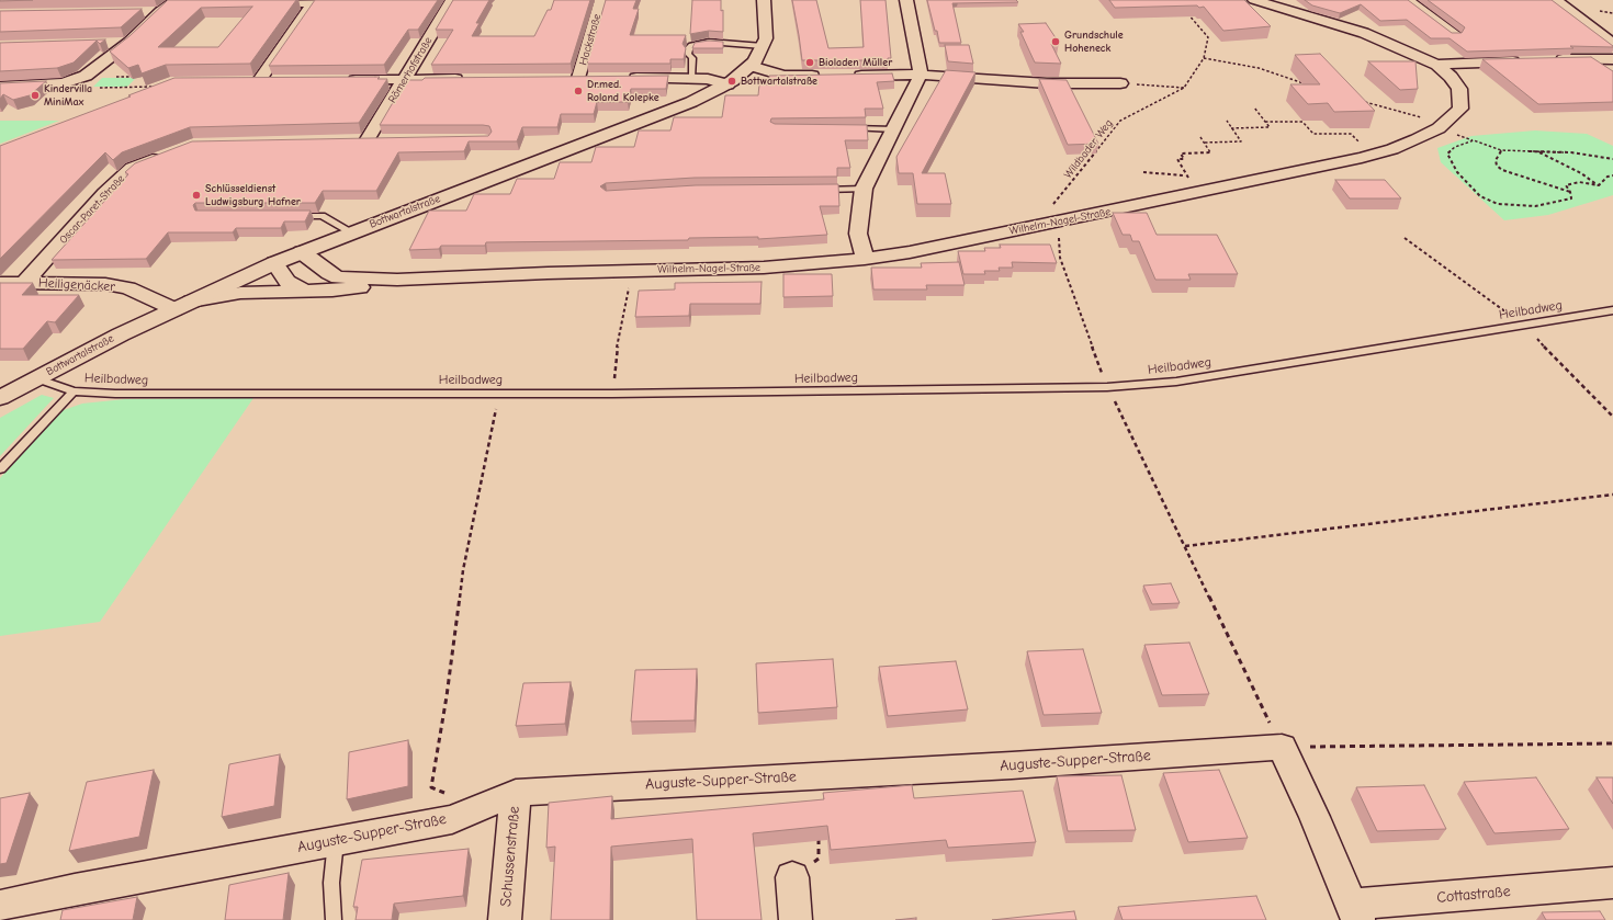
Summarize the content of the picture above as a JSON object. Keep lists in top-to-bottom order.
{
  "streets": {
    "main road": ["Bottwartalstraße"],
    "street": [
      "Hackstraße",
      "Römerhofstraße",
      "Oscar-Paret-Straße",
      "Wilhelm-Nagel-Straße",
      "Heiligenäcker",
      "Auguste-Supper-Straße",
      "Schussenstraße",
      "Cottastraße"
    ],
    "lane": ["Heilbadweg"],
    "path": ["Wildbader Weg"]
  },
  "crossings": [
    ["Wildbader Weg", "Wilhelm-Nagel-Straße"],
    ["Oscar-Paret-Straße", "Heiligenäcker"],
    ["Bottwartalstraße", "Wilhelm-Nagel-Straße"],
    ["Bottwartalstraße", "Heiligenäcker"],
    ["Bottwartalstraße", "Heilbadweg"],
    ["Wilhelm-Nagel-Straße", "Heiligenäcker"],
    ["Auguste-Supper-Straße", "Schussenstraße"]
  ],
  "places": [
    "Grundschule Hoheneck",
    "Bioladen Müller",
    "Bottwartalstraße",
    "Dr.med. Roland Kolepke",
    "Kindervilla MiniMax",
    "Schlüsseldienst Ludwigsburg Hafner"
  ]
}
